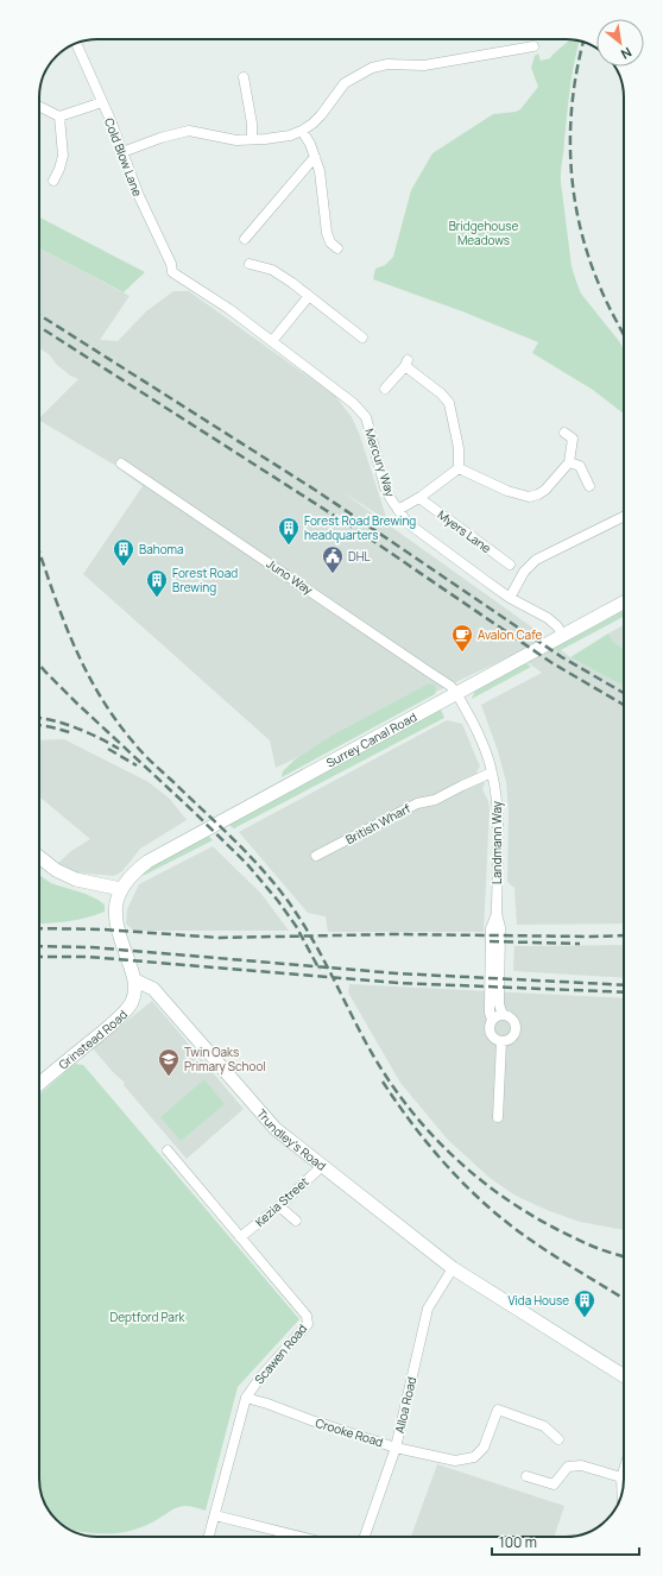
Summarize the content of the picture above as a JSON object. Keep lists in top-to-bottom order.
{
  "streets": {
    "main road": ["Surrey Canal Road", "Grinstead Road", "Trundley's Road"],
    "street": [
      "Cold Blow Lane",
      "Mercury Way",
      "Myers Lane",
      "Juno Way",
      "British Wharf",
      "Landmann Way",
      "Kezia Street",
      "Scawen Road",
      "Alloa Road",
      "Crooke Road"
    ]
  },
  "crossings": [
    ["Cold Blow Lane", "Mercury Way"],
    ["Mercury Way", "Surrey Canal Road"],
    ["Juno Way", "Surrey Canal Road"],
    ["Juno Way", "Landmann Way"],
    ["Surrey Canal Road", "Landmann Way"],
    ["British Wharf", "Landmann Way"],
    ["Grinstead Road", "Trundley's Road"],
    ["Trundley's Road", "Kezia Street"],
    ["Trundley's Road", "Alloa Road"],
    ["Kezia Street", "Scawen Road"],
    ["Scawen Road", "Crooke Road"],
    ["Alloa Road", "Crooke Road"]
  ],
  "parks": ["Bridgehouse Meadows", "Deptford Park"],
  "places": {
    "building": [
      "Forest Road Brewing headquarters",
      "Bahoma",
      "Forest Road Brewing",
      "Vida House"
    ],
    "public building": ["DHL"],
    "cafe": ["Avalon Cafe"],
    "school or university": ["Twin Oaks Primary School"]
  },
  "scale_bar": "100 m",
  "north": "bottom right"
}
